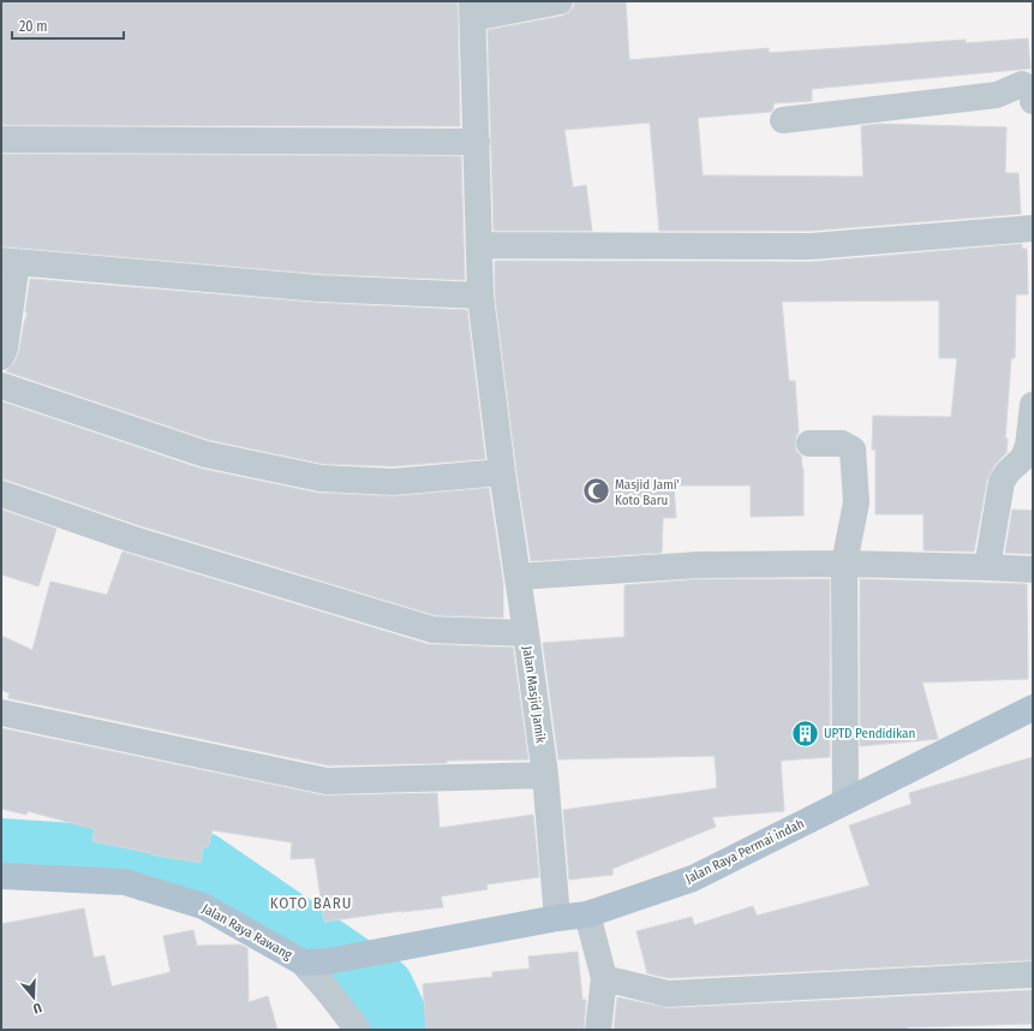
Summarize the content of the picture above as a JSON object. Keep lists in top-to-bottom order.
{
  "streets": {
    "main road": ["Jalan Raya Permai indah", "Jalan Raya Rawang"],
    "street": ["Jalan Masjid Jamik"]
  },
  "crossings": [
    ["Jalan Masjid Jamik", "Jalan Raya Permai indah"],
    ["Jalan Raya Permai indah", "Jalan Raya Rawang"]
  ],
  "districts": ["KOTO BARU"],
  "places": {
    "mosque": ["Masjid Jami' Koto Baru"],
    "building": ["UPTD Pendidikan"]
  },
  "scale_bar": "20 m",
  "north": "bottom"
}
